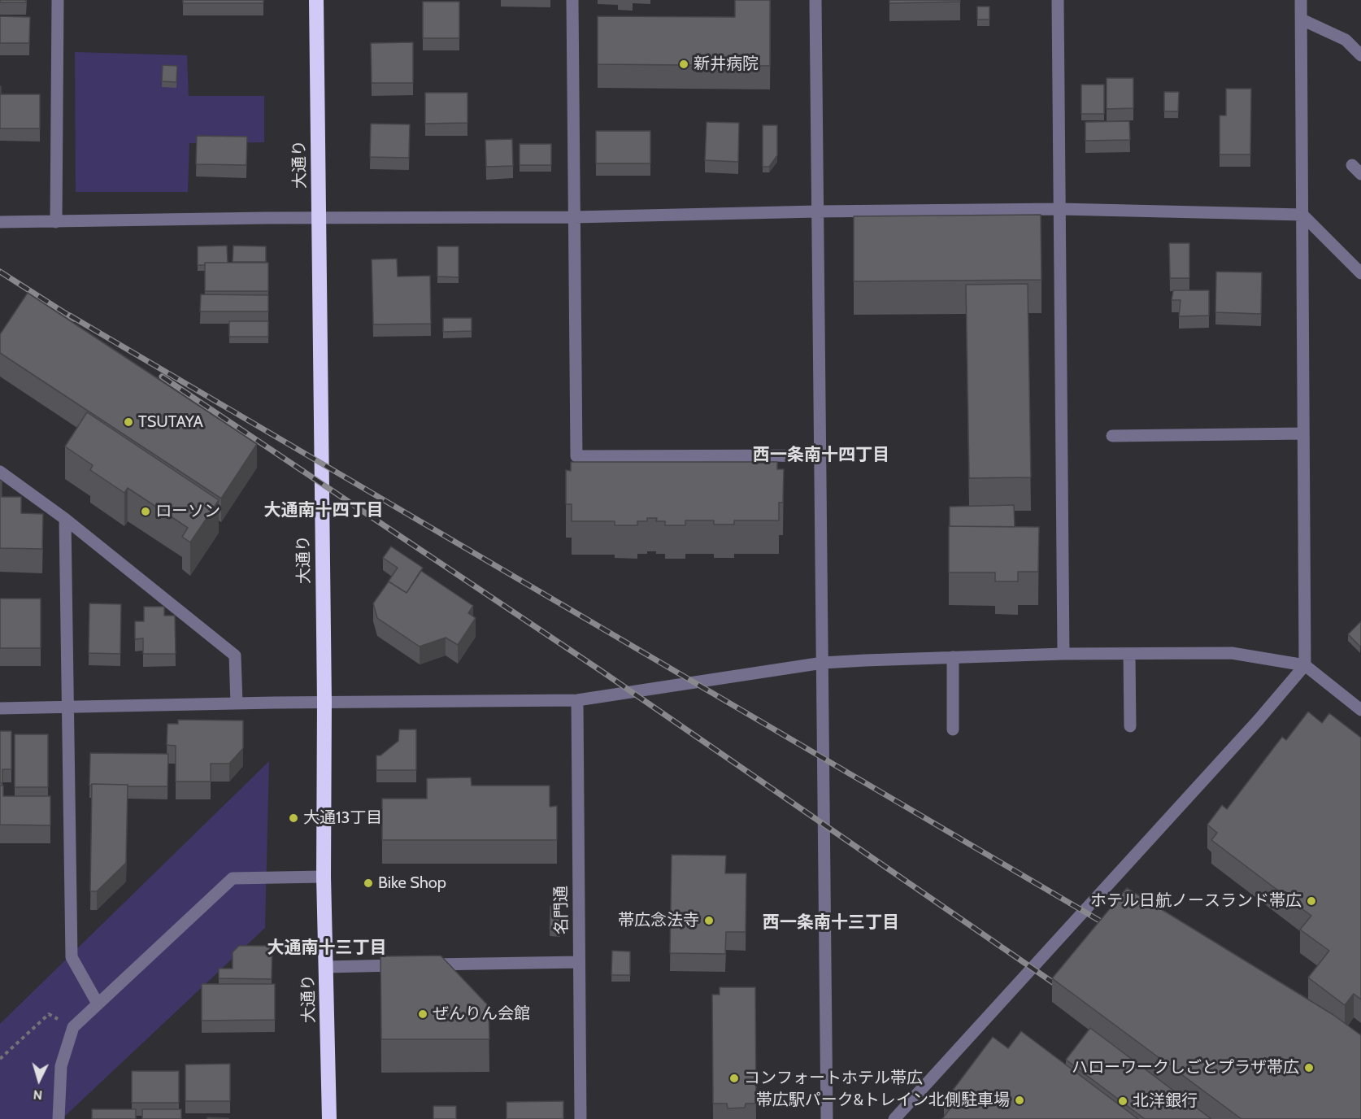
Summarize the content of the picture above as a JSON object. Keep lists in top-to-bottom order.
{
  "streets": {
    "highway": ["大通り"],
    "street": ["名門通"]
  },
  "districts": [
    "西一条南十四丁目",
    "大通南十四丁目",
    "西一条南十三丁目",
    "大通南十三丁目"
  ],
  "places": [
    "新井病院",
    "TSUTAYA",
    "ローソン",
    "大通13丁目",
    "Bike Shop",
    "ホテル日航ノースランド帯広",
    "帯広念法寺",
    "ぜんりん会館",
    "ハローワークしごとプラザ帯広",
    "コンフォートホテル帯広",
    "帯広駅パーク&トレイン北側駐車場",
    "北洋銀行"
  ],
  "north": "bottom"
}
